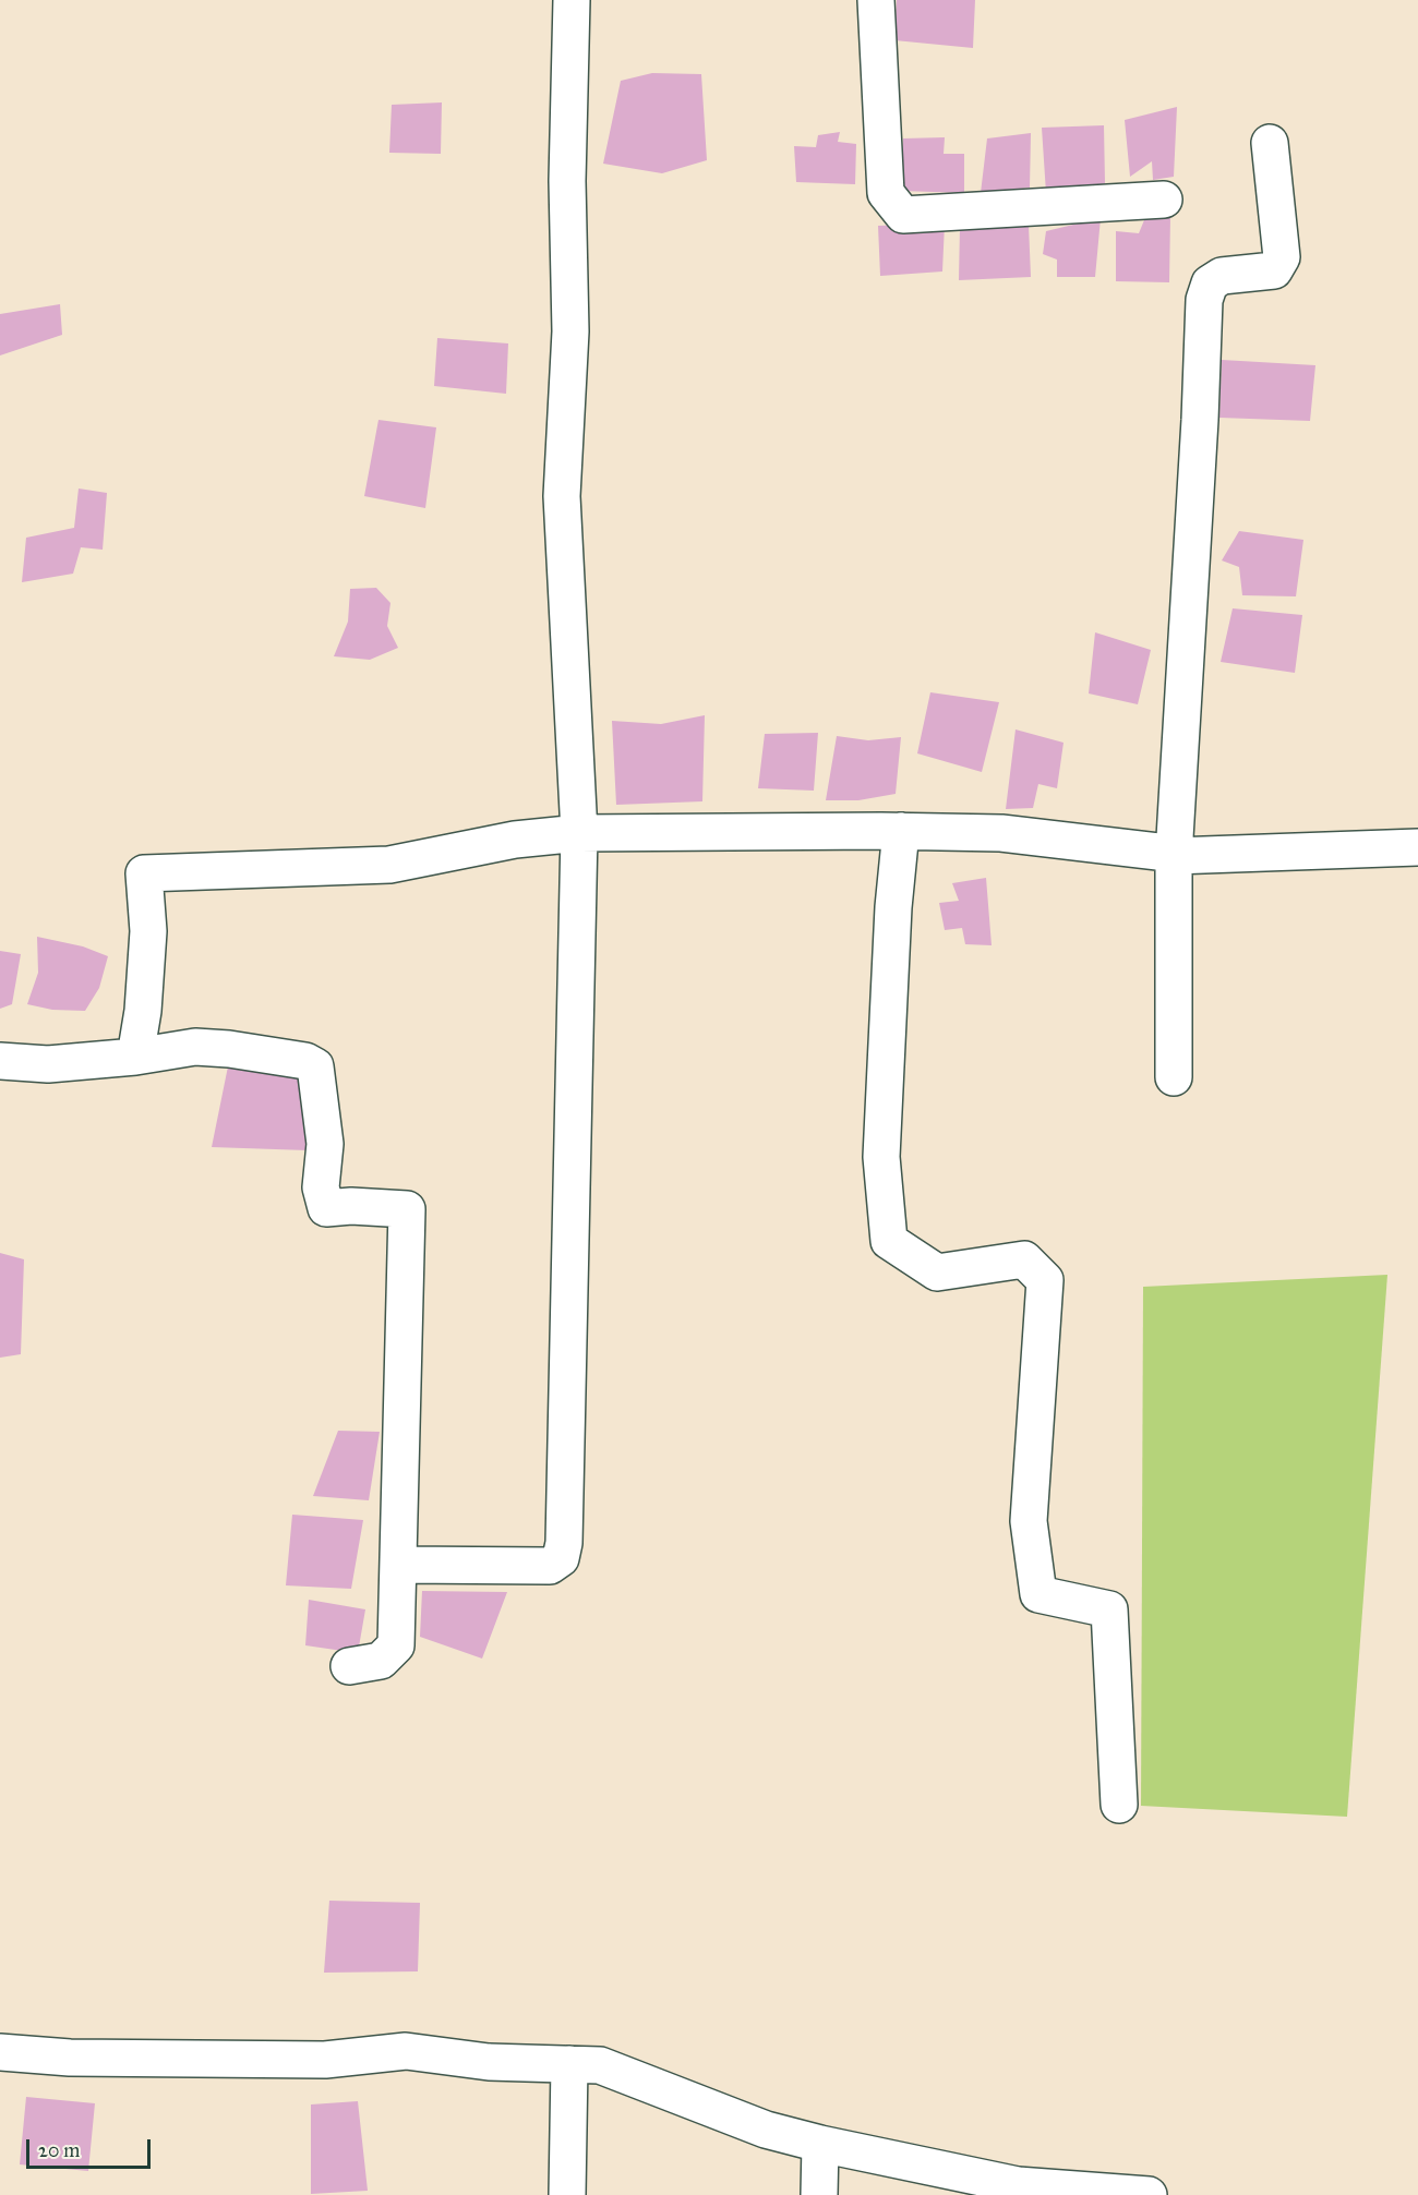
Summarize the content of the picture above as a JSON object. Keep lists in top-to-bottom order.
{
  "scale_bar": "20 m"
}
